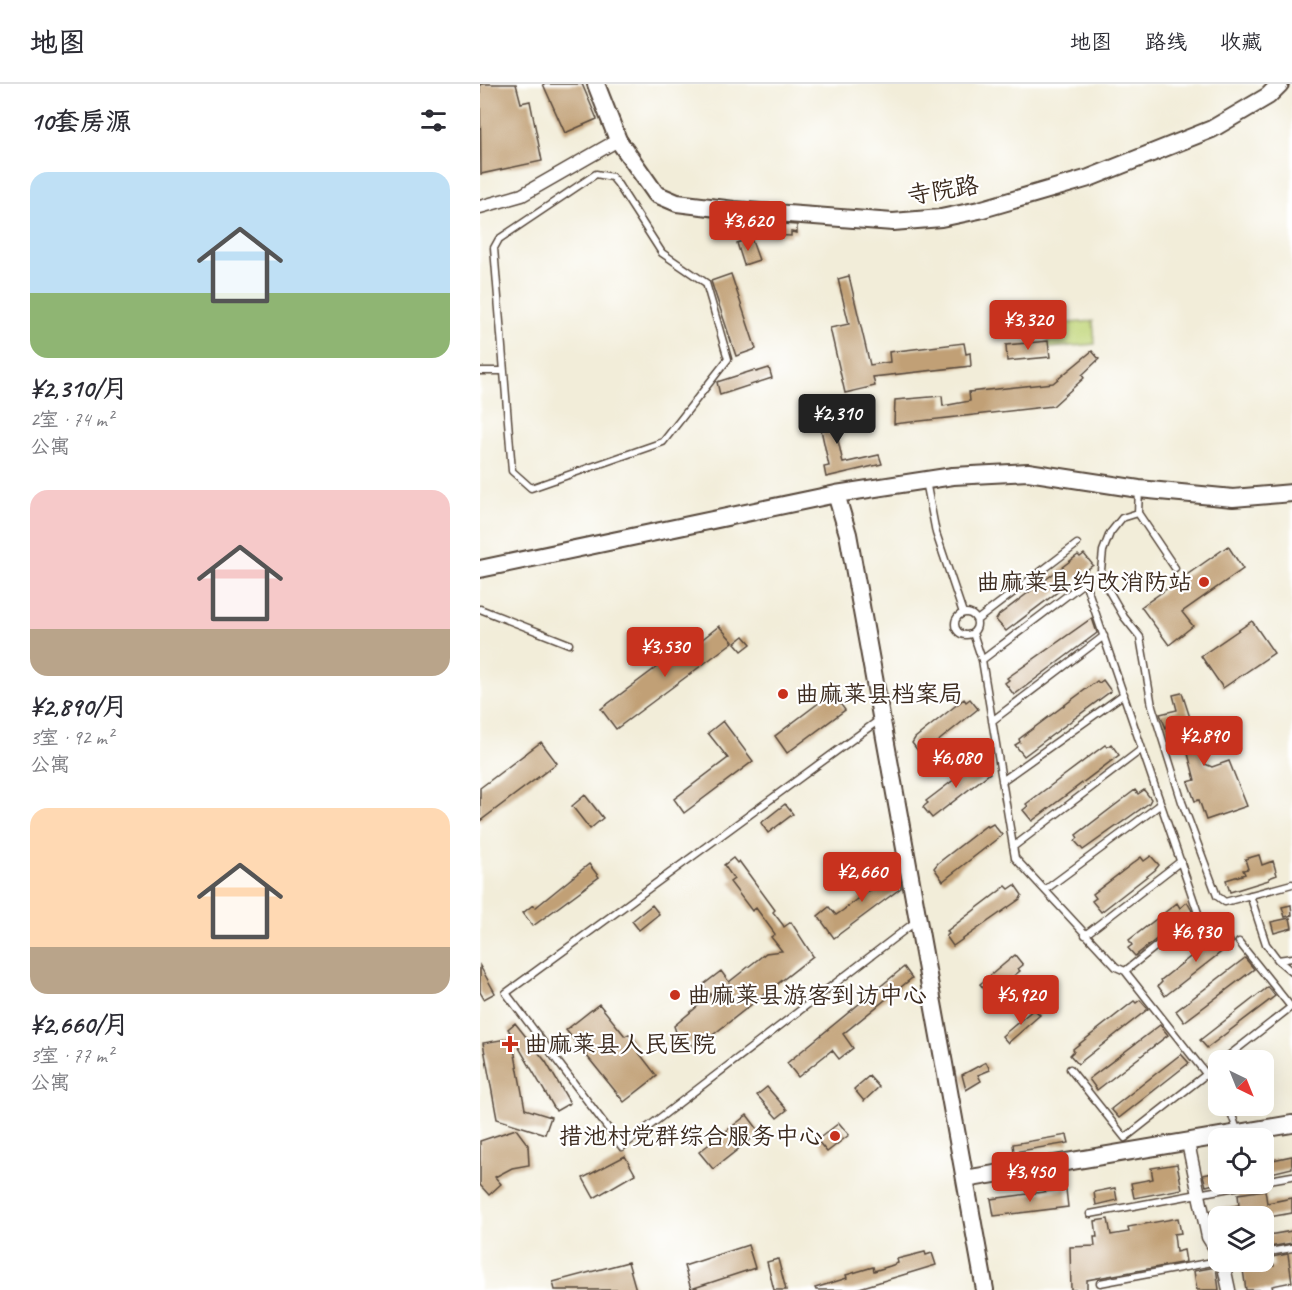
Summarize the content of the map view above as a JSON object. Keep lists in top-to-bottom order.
{
  "streets": {
    "street": ["寺院路"]
  },
  "places": {
    "other": [
      "曲麻莱县约改消防站",
      "曲麻莱县档案局",
      "曲麻莱县游客到访中心",
      "措池村党群综合服务中心"
    ],
    "health": ["曲麻莱县人民医院"]
  },
  "north": "bottom right",
  "page": {
    "header": "地图",
    "nav": ["地图", "路线", "收藏"],
    "heading": "10套房源",
    "list": [
      {
        "name": "¥2,310/月",
        "note": "2室 · 74 m² · 公寓"
      },
      {
        "name": "¥2,890/月",
        "note": "3室 · 92 m² · 公寓"
      },
      {
        "name": "¥2,660/月",
        "note": "3室 · 77 m² · 公寓"
      }
    ],
    "price": [
      "¥3,620",
      "¥3,320",
      "¥2,310",
      "¥3,530",
      "¥2,890",
      "¥6,080",
      "¥2,660",
      "¥6,930",
      "¥5,920",
      "¥3,450"
    ]
  }
}
